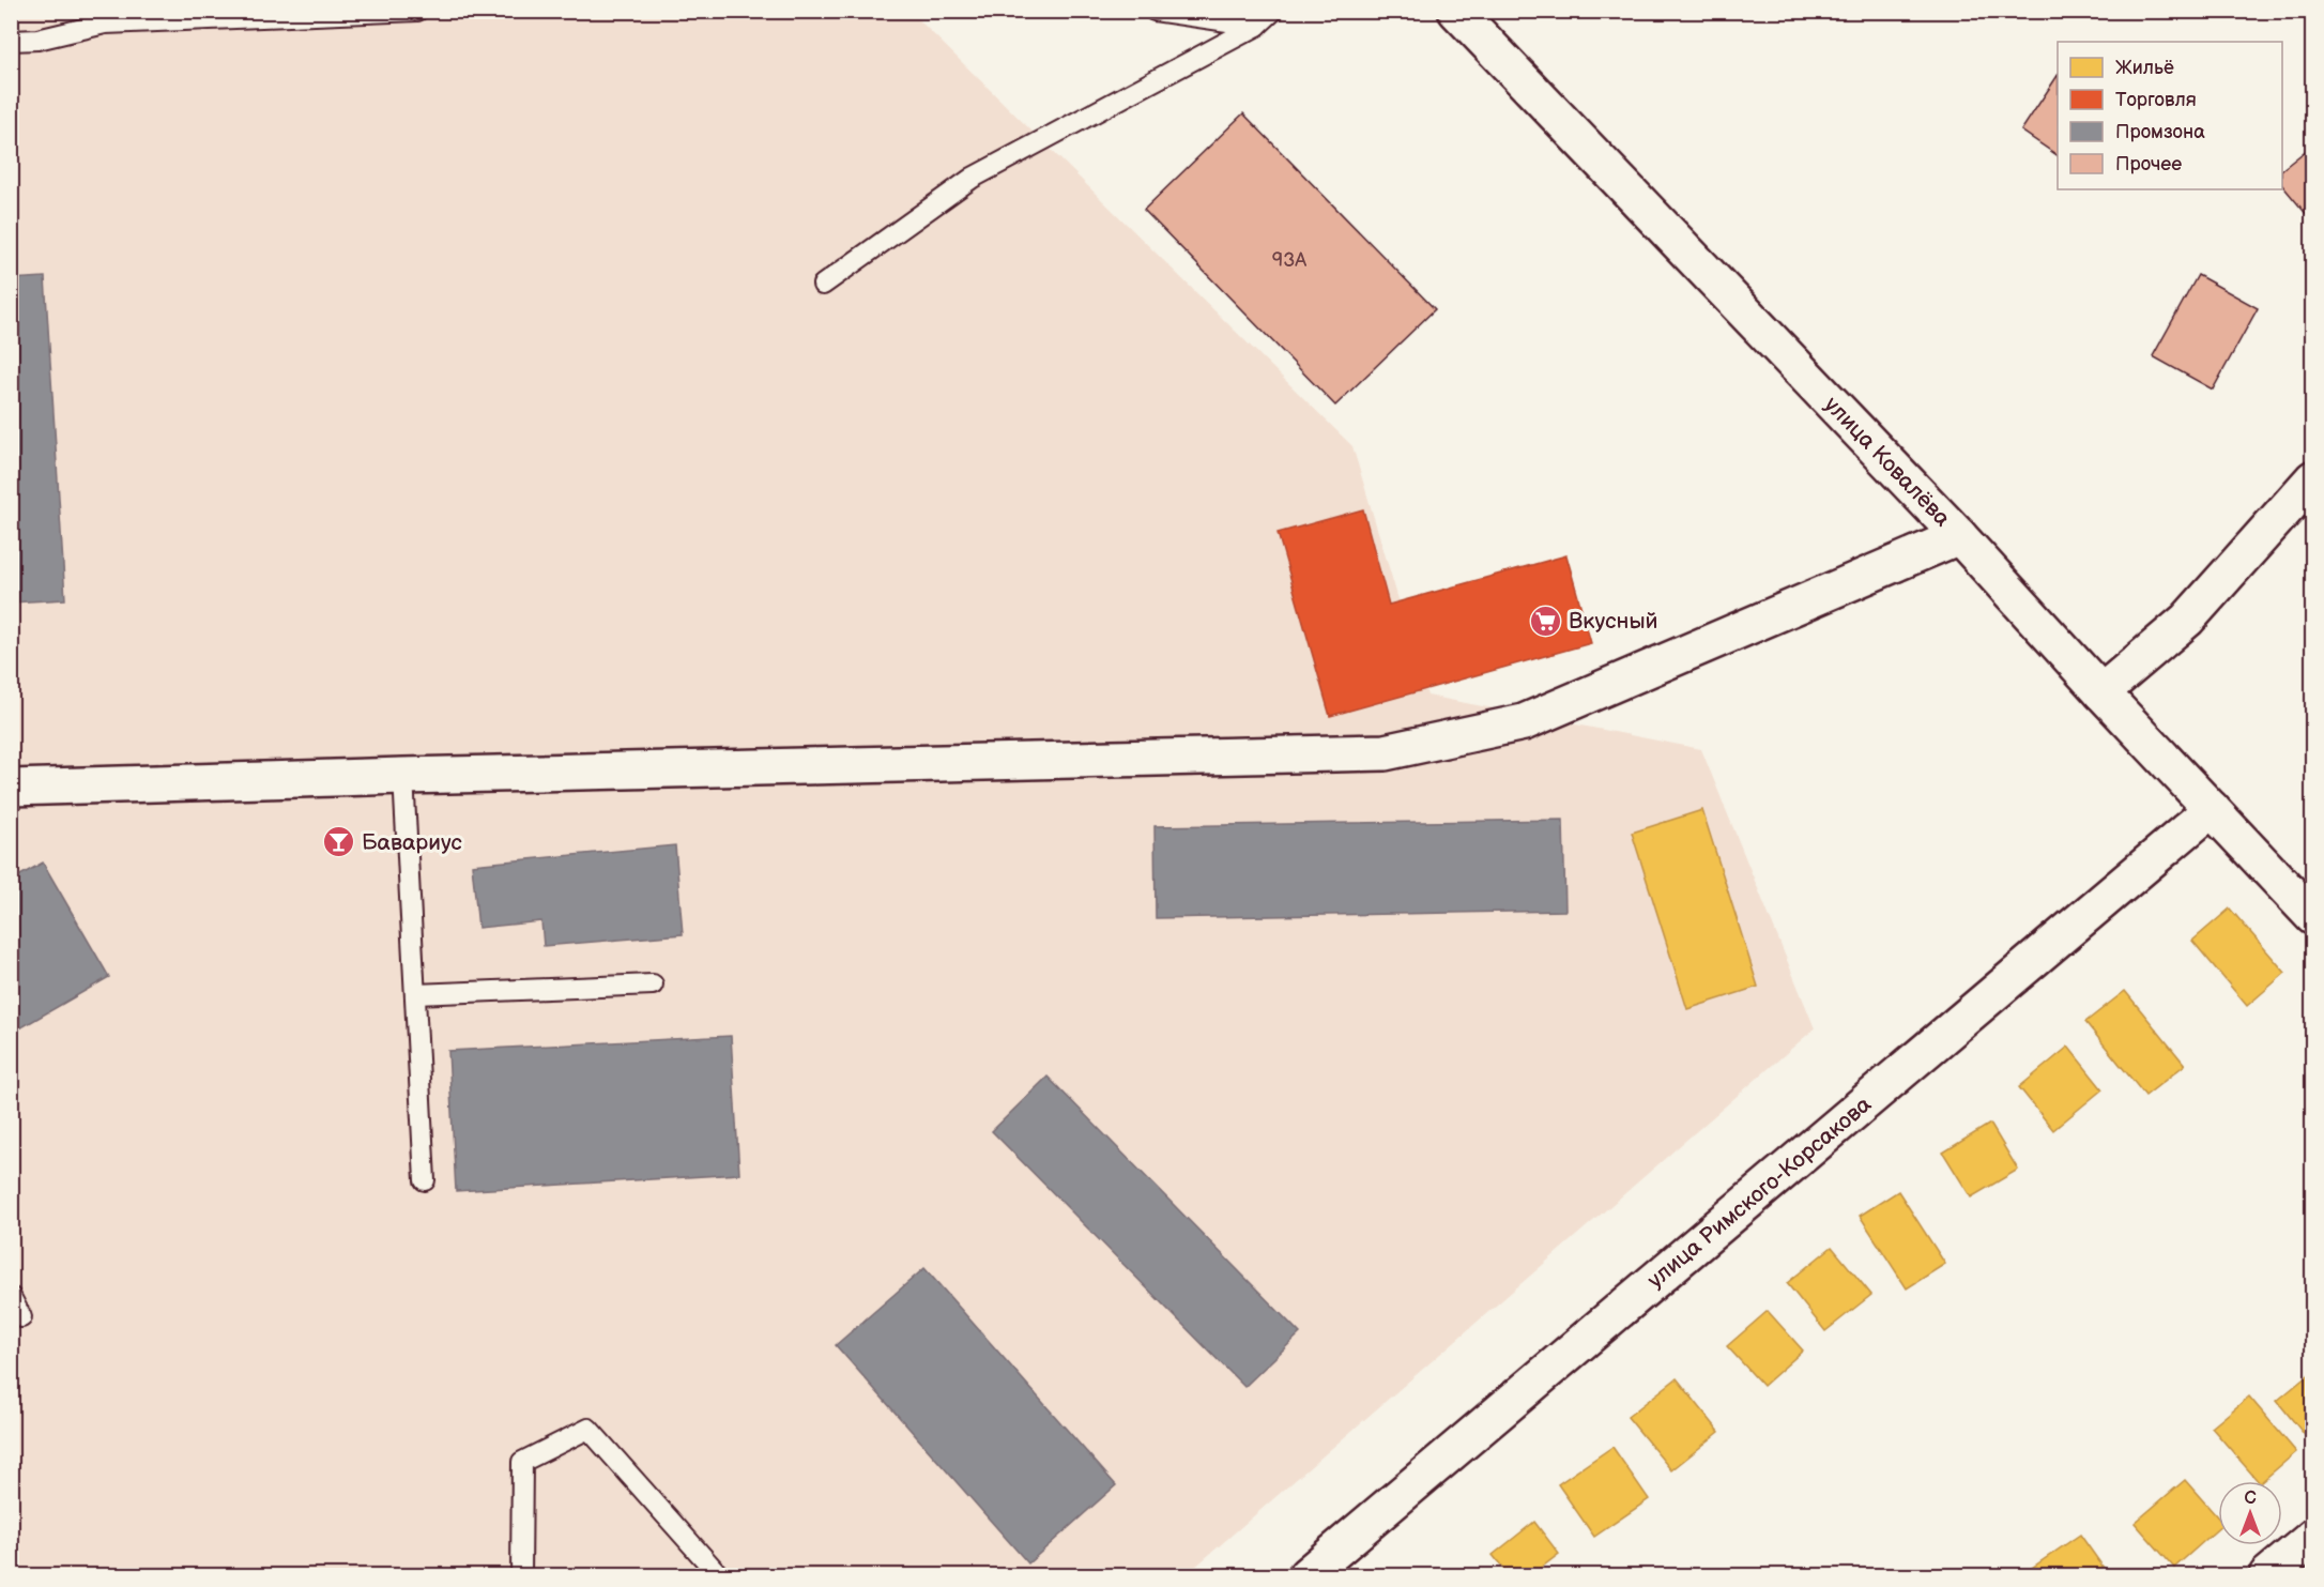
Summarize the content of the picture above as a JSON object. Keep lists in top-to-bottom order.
{
  "streets": {
    "street": ["улица Ковалёва", "улица Римского-Корсакова"]
  },
  "crossings": [
    ["улица Ковалёва", "улица Римского-Корсакова"]
  ],
  "places": {
    "supermarket": ["Вкусный"],
    "bar": ["Бавариус"]
  },
  "house_numbers": ["93А"],
  "legend": [
    "Жильё",
    "Торговля",
    "Промзона",
    "Прочее"
  ],
  "north": "top"
}
